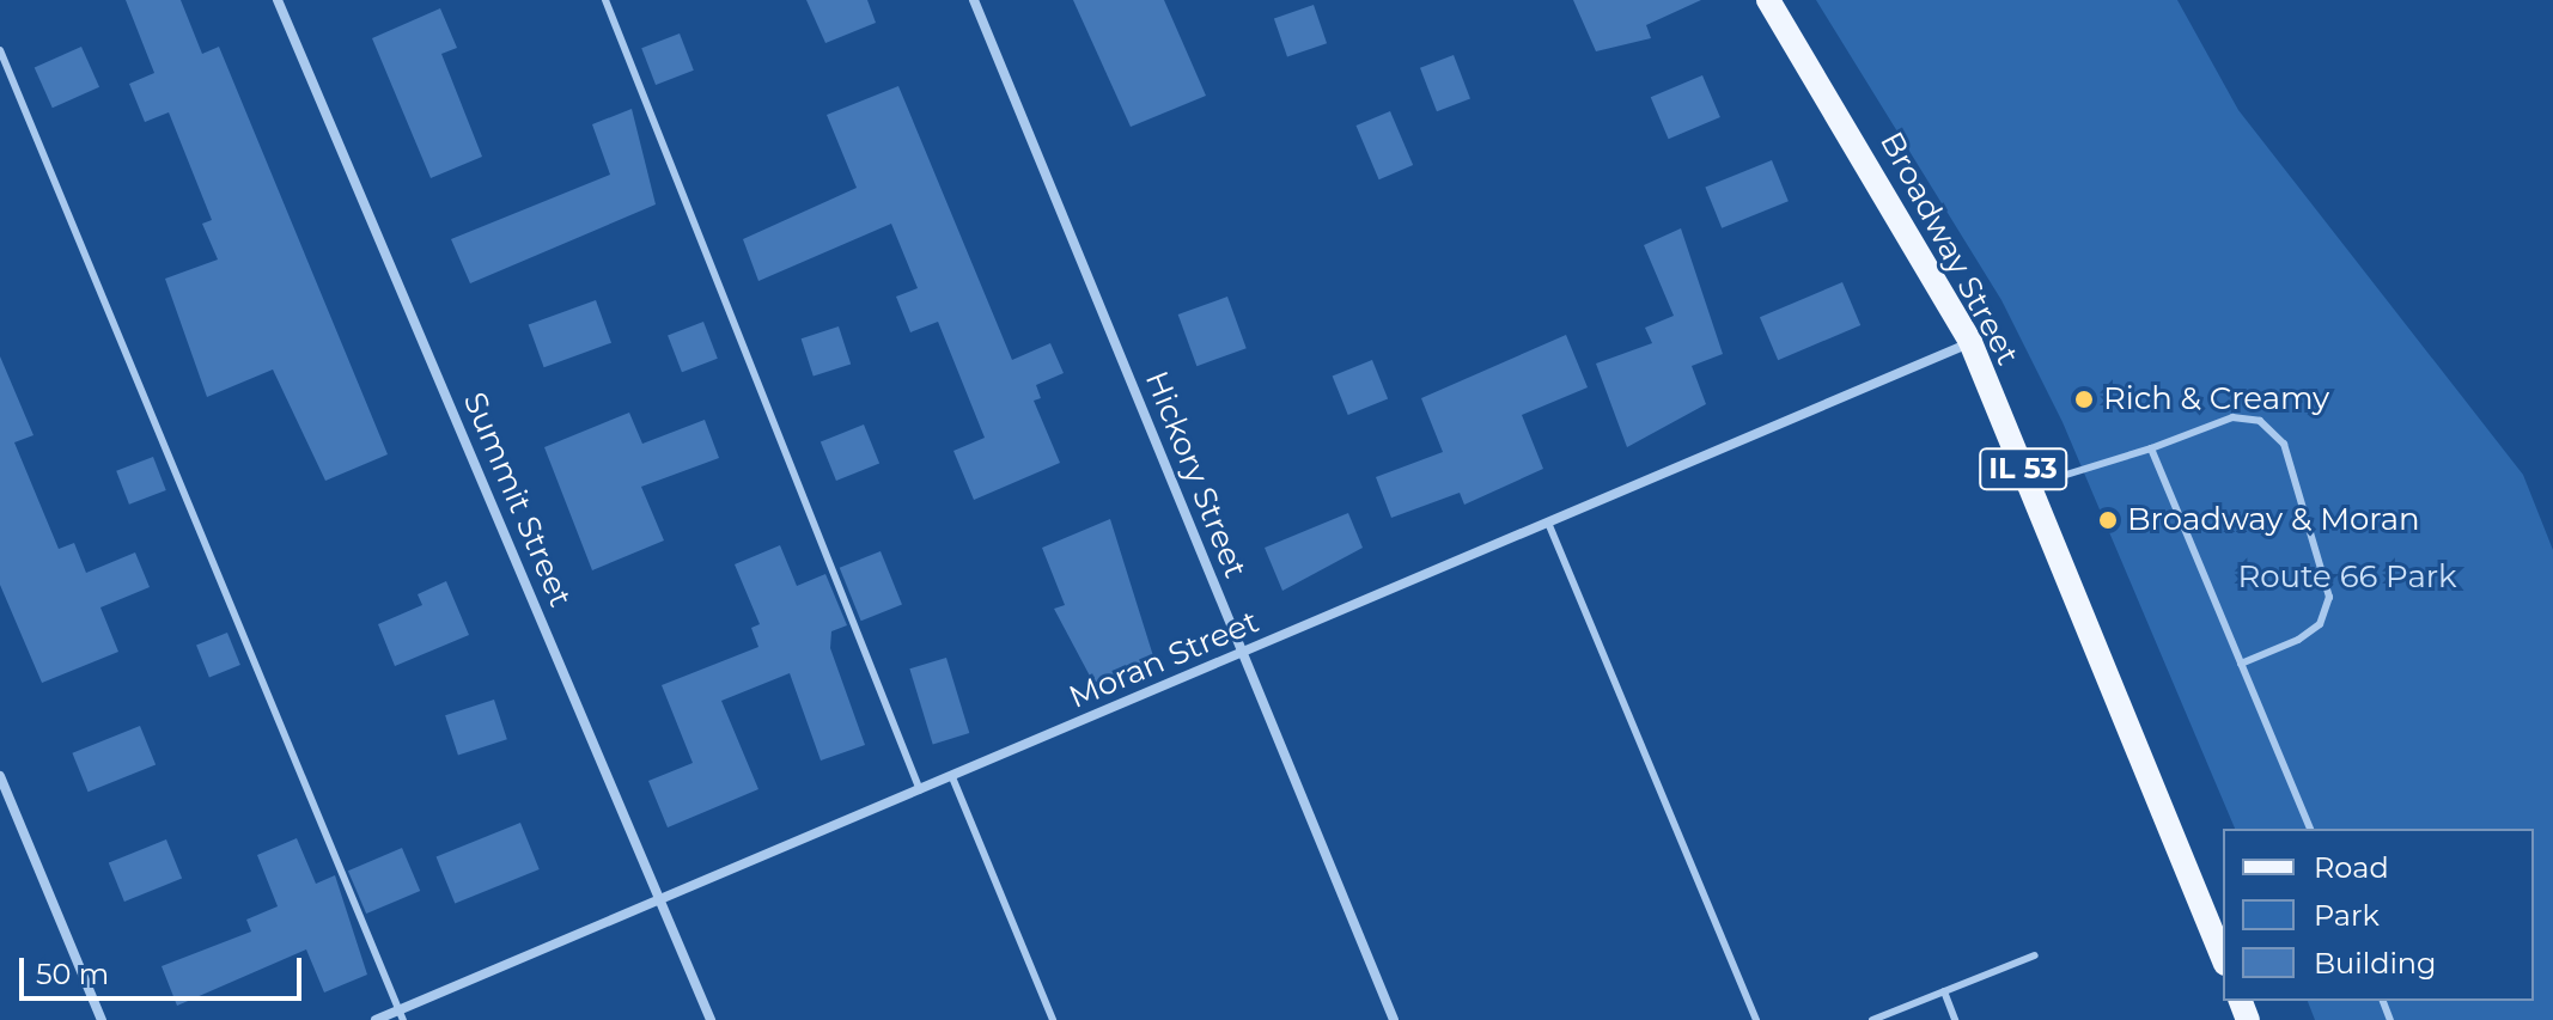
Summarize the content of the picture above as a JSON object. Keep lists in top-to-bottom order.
{
  "streets": {
    "main road": ["Broadway Street", "IL 53"],
    "street": ["Hickory Street", "Summit Street", "Moran Street"]
  },
  "crossings": [
    ["Broadway Street", "Moran Street"],
    ["Hickory Street", "Moran Street"],
    ["Summit Street", "Moran Street"]
  ],
  "parks": ["Route 66 Park"],
  "places": ["Rich & Creamy", "Broadway & Moran"],
  "legend": ["Road", "Park", "Building"],
  "scale_bar": "50 m"
}
